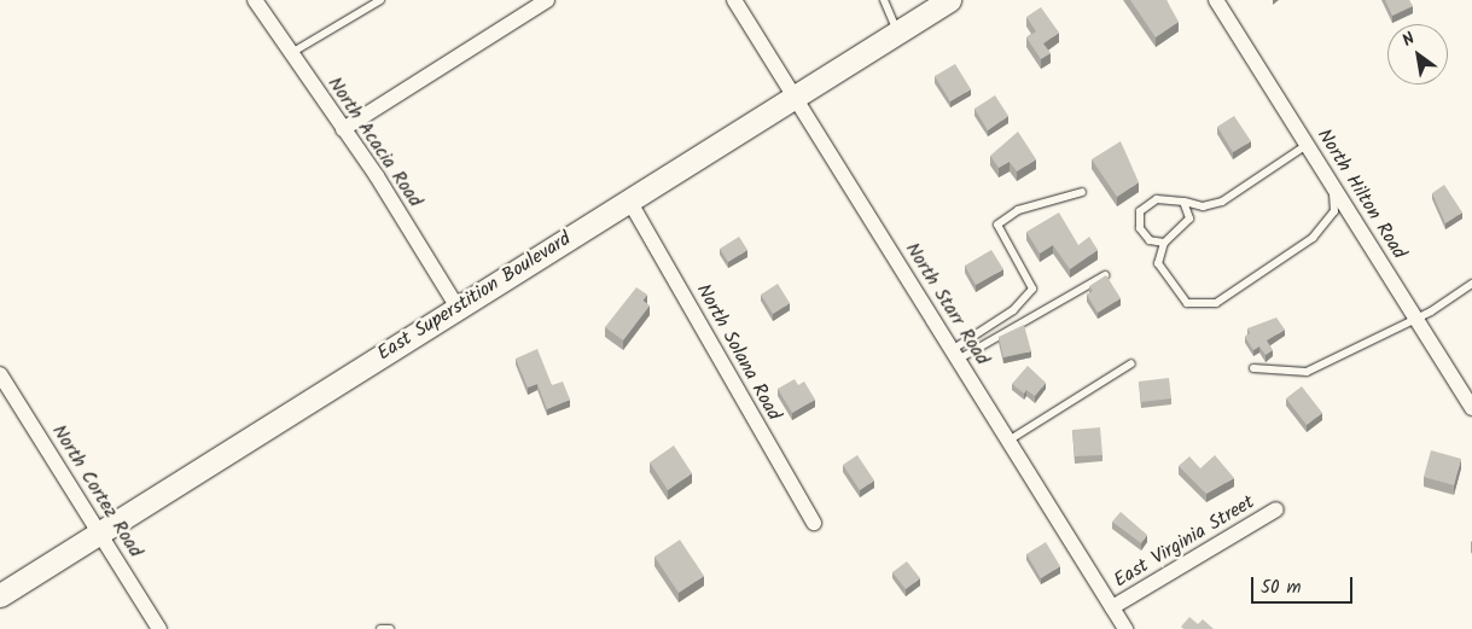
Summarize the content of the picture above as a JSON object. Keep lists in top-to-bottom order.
{
  "streets": {
    "main road": ["East Superstition Boulevard"],
    "street": [
      "North Acacia Road",
      "North Hilton Road",
      "North Starr Road",
      "North Solana Road",
      "North Cortez Road",
      "East Virginia Street"
    ]
  },
  "crossings": [
    ["North Acacia Road", "East Superstition Boulevard"],
    ["East Superstition Boulevard", "North Starr Road"],
    ["East Superstition Boulevard", "North Solana Road"],
    ["East Superstition Boulevard", "North Cortez Road"],
    ["North Starr Road", "East Virginia Street"]
  ],
  "scale_bar": "50 m",
  "north": "top left"
}
